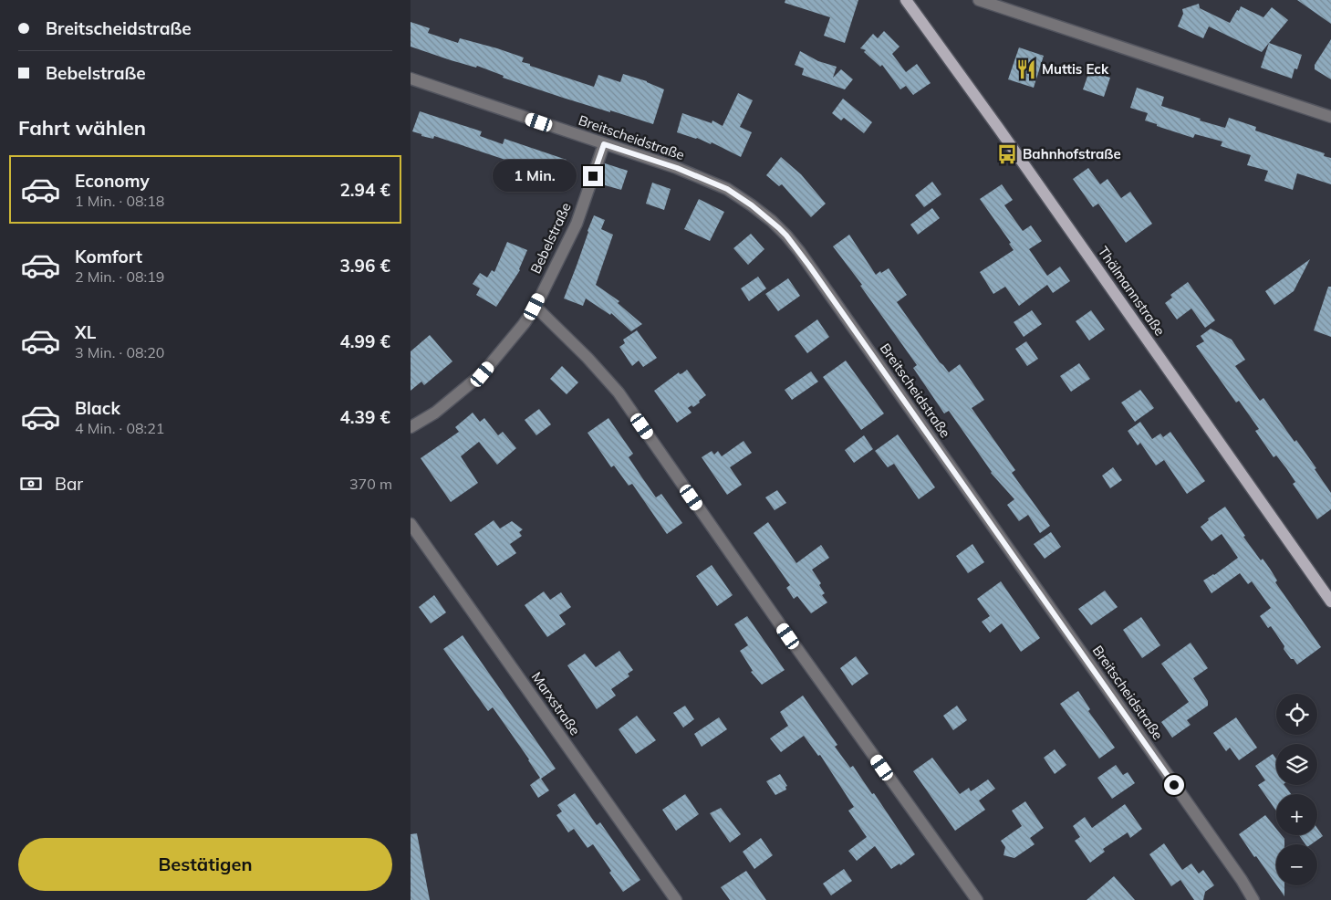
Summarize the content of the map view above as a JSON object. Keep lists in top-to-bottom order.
{
  "streets": {
    "main road": ["Thälmannstraße"],
    "street": ["Breitscheidstraße", "Bebelstraße", "Marxstraße"]
  },
  "crossings": [
    ["Breitscheidstraße", "Bebelstraße"]
  ],
  "places": {
    "restaurant": ["Muttis Eck"],
    "bus stop": ["Bahnhofstraße"]
  },
  "page": {
    "banner": ["Breitscheidstraße", "Bebelstraße"],
    "heading": "Fahrt wählen",
    "list": [
      {
        "name": "Economy",
        "note": "1 Min. · 08:18",
        "value": "2.94 €"
      },
      {
        "name": "Komfort",
        "note": "2 Min. · 08:19",
        "value": "3.96 €"
      },
      {
        "name": "XL",
        "note": "3 Min. · 08:20",
        "value": "4.99 €"
      },
      {
        "name": "Black",
        "note": "4 Min. · 08:21",
        "value": "4.39 €"
      }
    ],
    "bubble": "1 Min.",
    "pay": ["Bar", "370 m"],
    "map_buttons": ["+", "−"],
    "buttons": "Bestätigen"
  }
}
